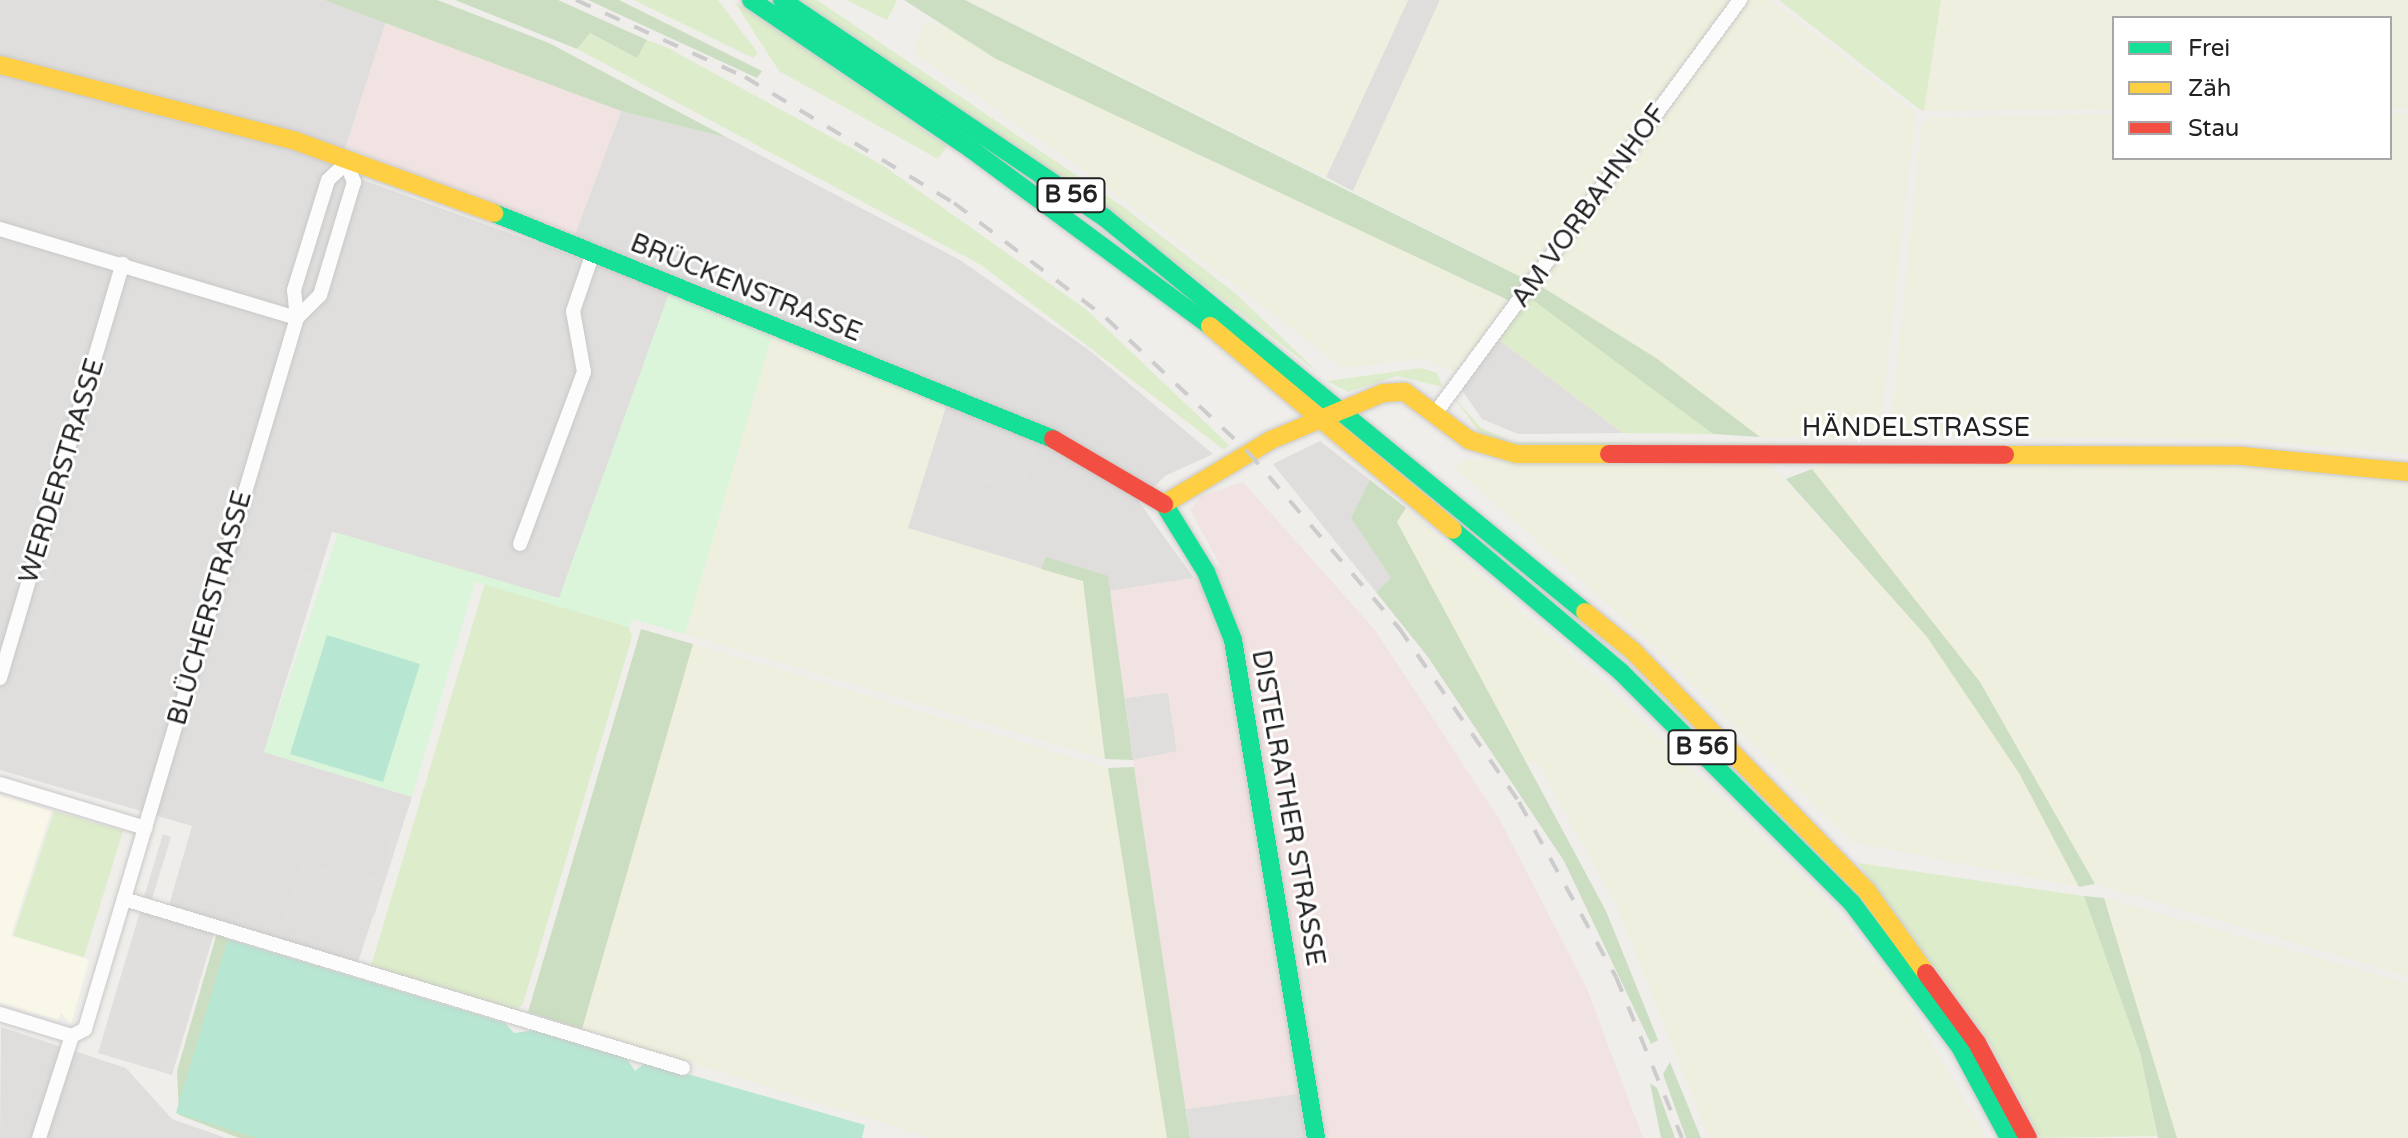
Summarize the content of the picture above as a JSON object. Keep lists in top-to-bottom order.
{
  "streets": {
    "main road": [
      "B 56",
      "BRÜCKENSTRASSE",
      "HÄNDELSTRASSE",
      "DISTELRATHER STRASSE"
    ],
    "street": ["AM VORBAHNHOF", "WERDERSTRASSE", "BLÜCHERSTRASSE"]
  },
  "crossings": [
    ["AM VORBAHNHOF", "HÄNDELSTRASSE"],
    ["BRÜCKENSTRASSE", "BLÜCHERSTRASSE"],
    ["BRÜCKENSTRASSE", "DISTELRATHER STRASSE"]
  ],
  "legend": ["Frei", "Zäh", "Stau"]
}
